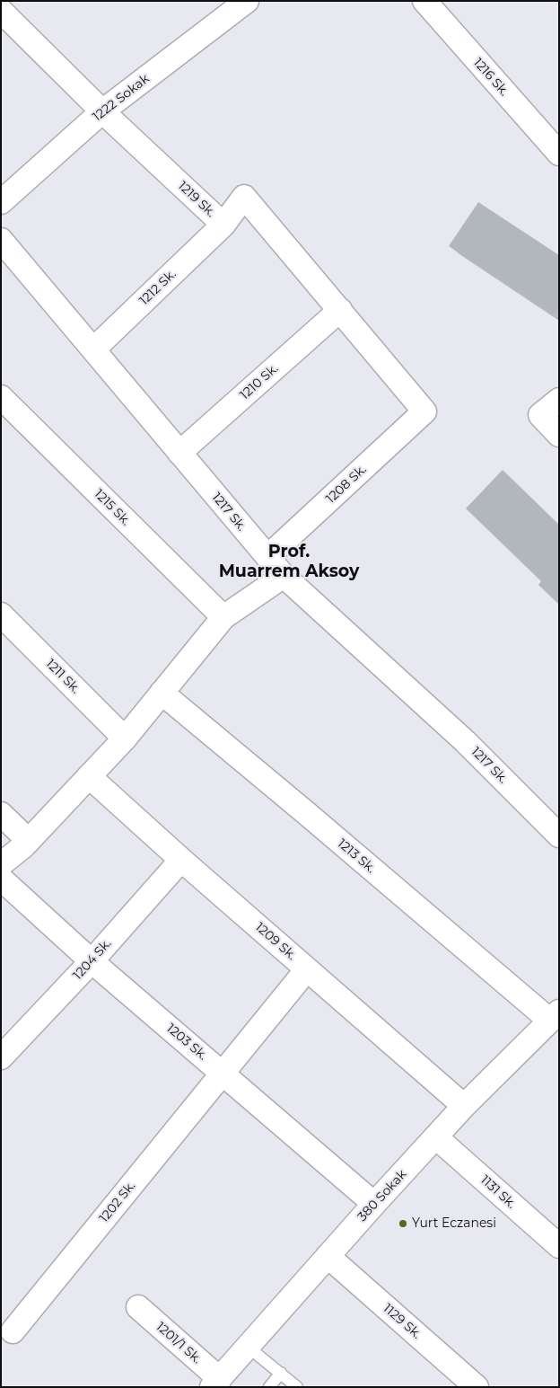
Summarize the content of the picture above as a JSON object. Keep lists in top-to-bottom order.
{
  "streets": {
    "street": [
      "1216 Sk.",
      "1222 Sokak",
      "1219 Sk.",
      "1212 Sk.",
      "1210 Sk.",
      "1208 Sk.",
      "1215 Sk.",
      "1217 Sk.",
      "1211 Sk.",
      "1213 Sk.",
      "1209 Sk.",
      "1204 Sk.",
      "1203 Sk.",
      "1131 Sk.",
      "380 Sokak",
      "1202 Sk.",
      "1129 Sk.",
      "1201/1 Sk."
    ]
  },
  "crossings": [
    ["1222 Sokak", "1219 Sk."],
    ["1219 Sk.", "1212 Sk."],
    ["1219 Sk.", "1210 Sk."],
    ["1219 Sk.", "1208 Sk."],
    ["1212 Sk.", "1217 Sk."],
    ["1210 Sk.", "1217 Sk."],
    ["1208 Sk.", "1217 Sk."],
    ["1213 Sk.", "380 Sokak"],
    ["1209 Sk.", "1204 Sk."],
    ["1209 Sk.", "380 Sokak"],
    ["1209 Sk.", "1202 Sk."],
    ["1204 Sk.", "1203 Sk."],
    ["1203 Sk.", "380 Sokak"],
    ["1203 Sk.", "1202 Sk."],
    ["1131 Sk.", "380 Sokak"],
    ["380 Sokak", "1129 Sk."],
    ["380 Sokak", "1201/1 Sk."]
  ],
  "districts": ["Prof. Muarrem Aksoy"],
  "places": ["Yurt Eczanesi"]
}
